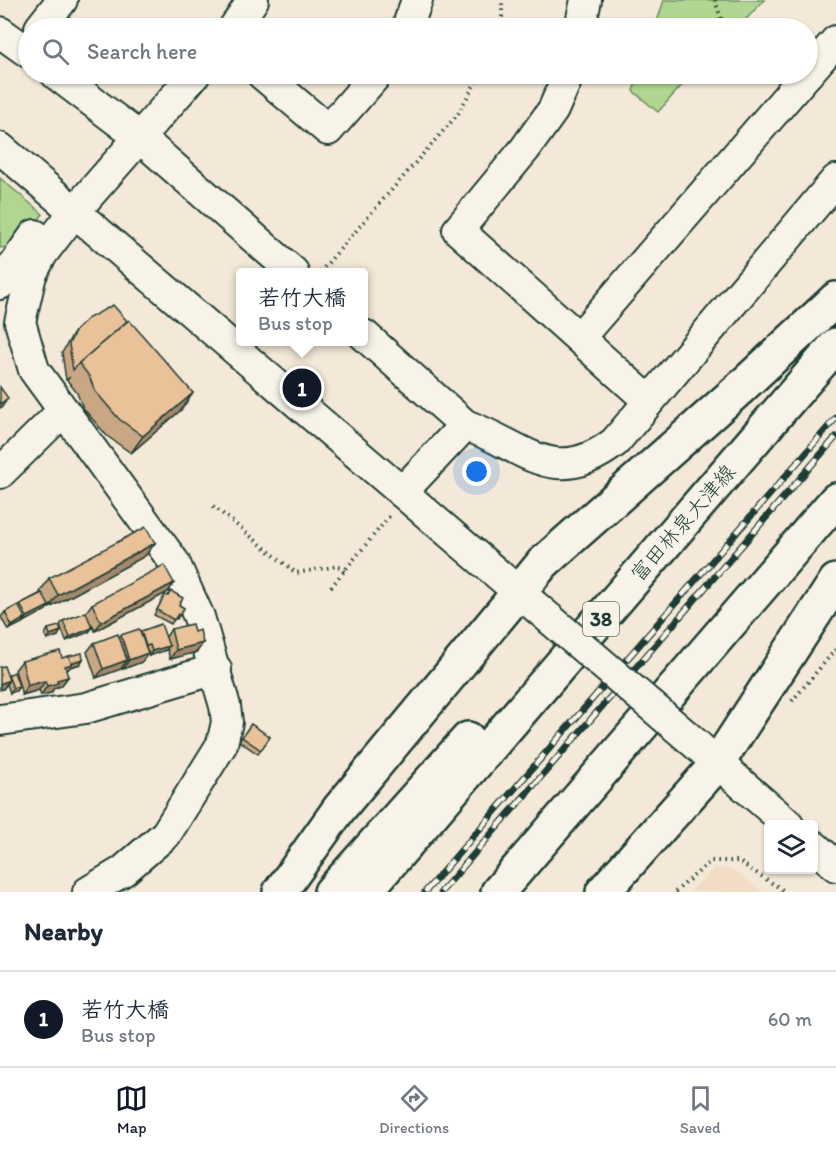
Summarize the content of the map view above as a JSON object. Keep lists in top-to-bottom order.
{
  "streets": {
    "main road": ["富田林泉大津線", "38"]
  },
  "page": {
    "search": "Search here",
    "popup": ["若竹大橋", "Bus stop"],
    "pins": "1",
    "heading": "Nearby",
    "list": [
      {
        "mark": "1",
        "name": "若竹大橋",
        "note": "Bus stop",
        "value": "60 m"
      }
    ],
    "nav": ["Map", "Directions", "Saved"]
  }
}
